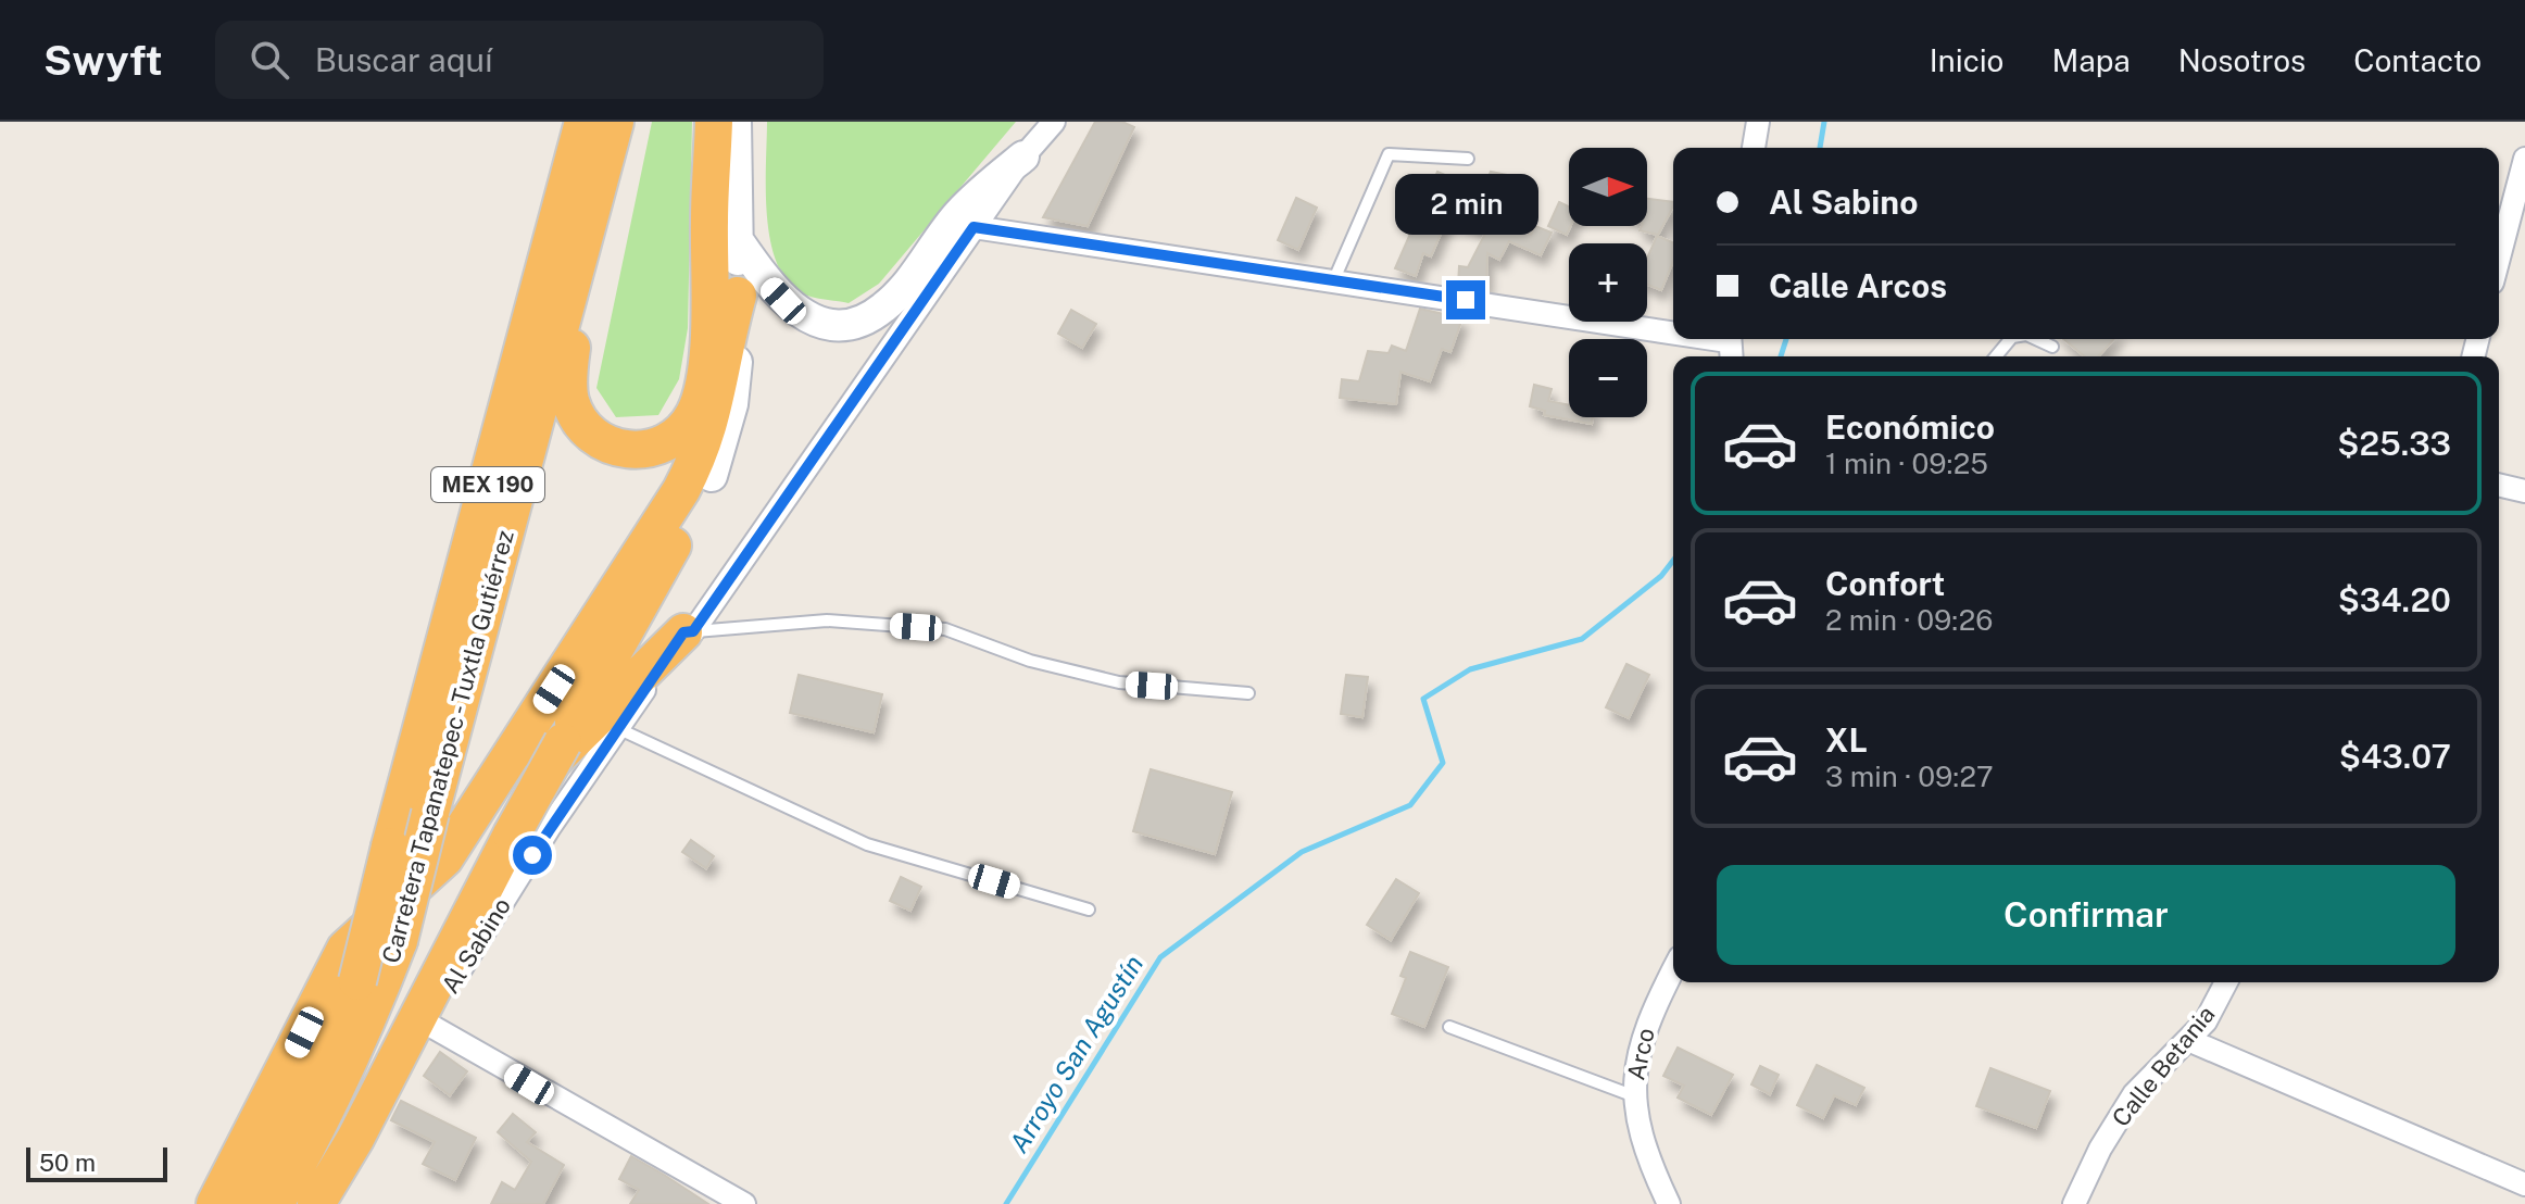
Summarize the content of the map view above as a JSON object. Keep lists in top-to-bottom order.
{
  "streets": {
    "highway": ["MEX 190", "Carretera Tapanatepec - Tuxtla Gutiérrez"],
    "street": ["Al Sabino", "Arco", "Calle Betania"]
  },
  "water": ["Arroyo San Agustín"],
  "scale_bar": "50 m",
  "north": "right",
  "page": {
    "header": "Swyft",
    "search": "Buscar aquí",
    "nav": [
      "Inicio",
      "Mapa",
      "Nosotros",
      "Contacto"
    ],
    "map_buttons": ["+", "−"],
    "banner": ["Al Sabino", "Calle Arcos"],
    "bubble": "2 min",
    "list": [
      {
        "name": "Económico",
        "note": "1 min · 09:25",
        "value": "$25.33"
      },
      {
        "name": "Confort",
        "note": "2 min · 09:26",
        "value": "$34.20"
      },
      {
        "name": "XL",
        "note": "3 min · 09:27",
        "value": "$43.07"
      }
    ],
    "buttons": "Confirmar",
    "scale": "50 m"
  }
}
